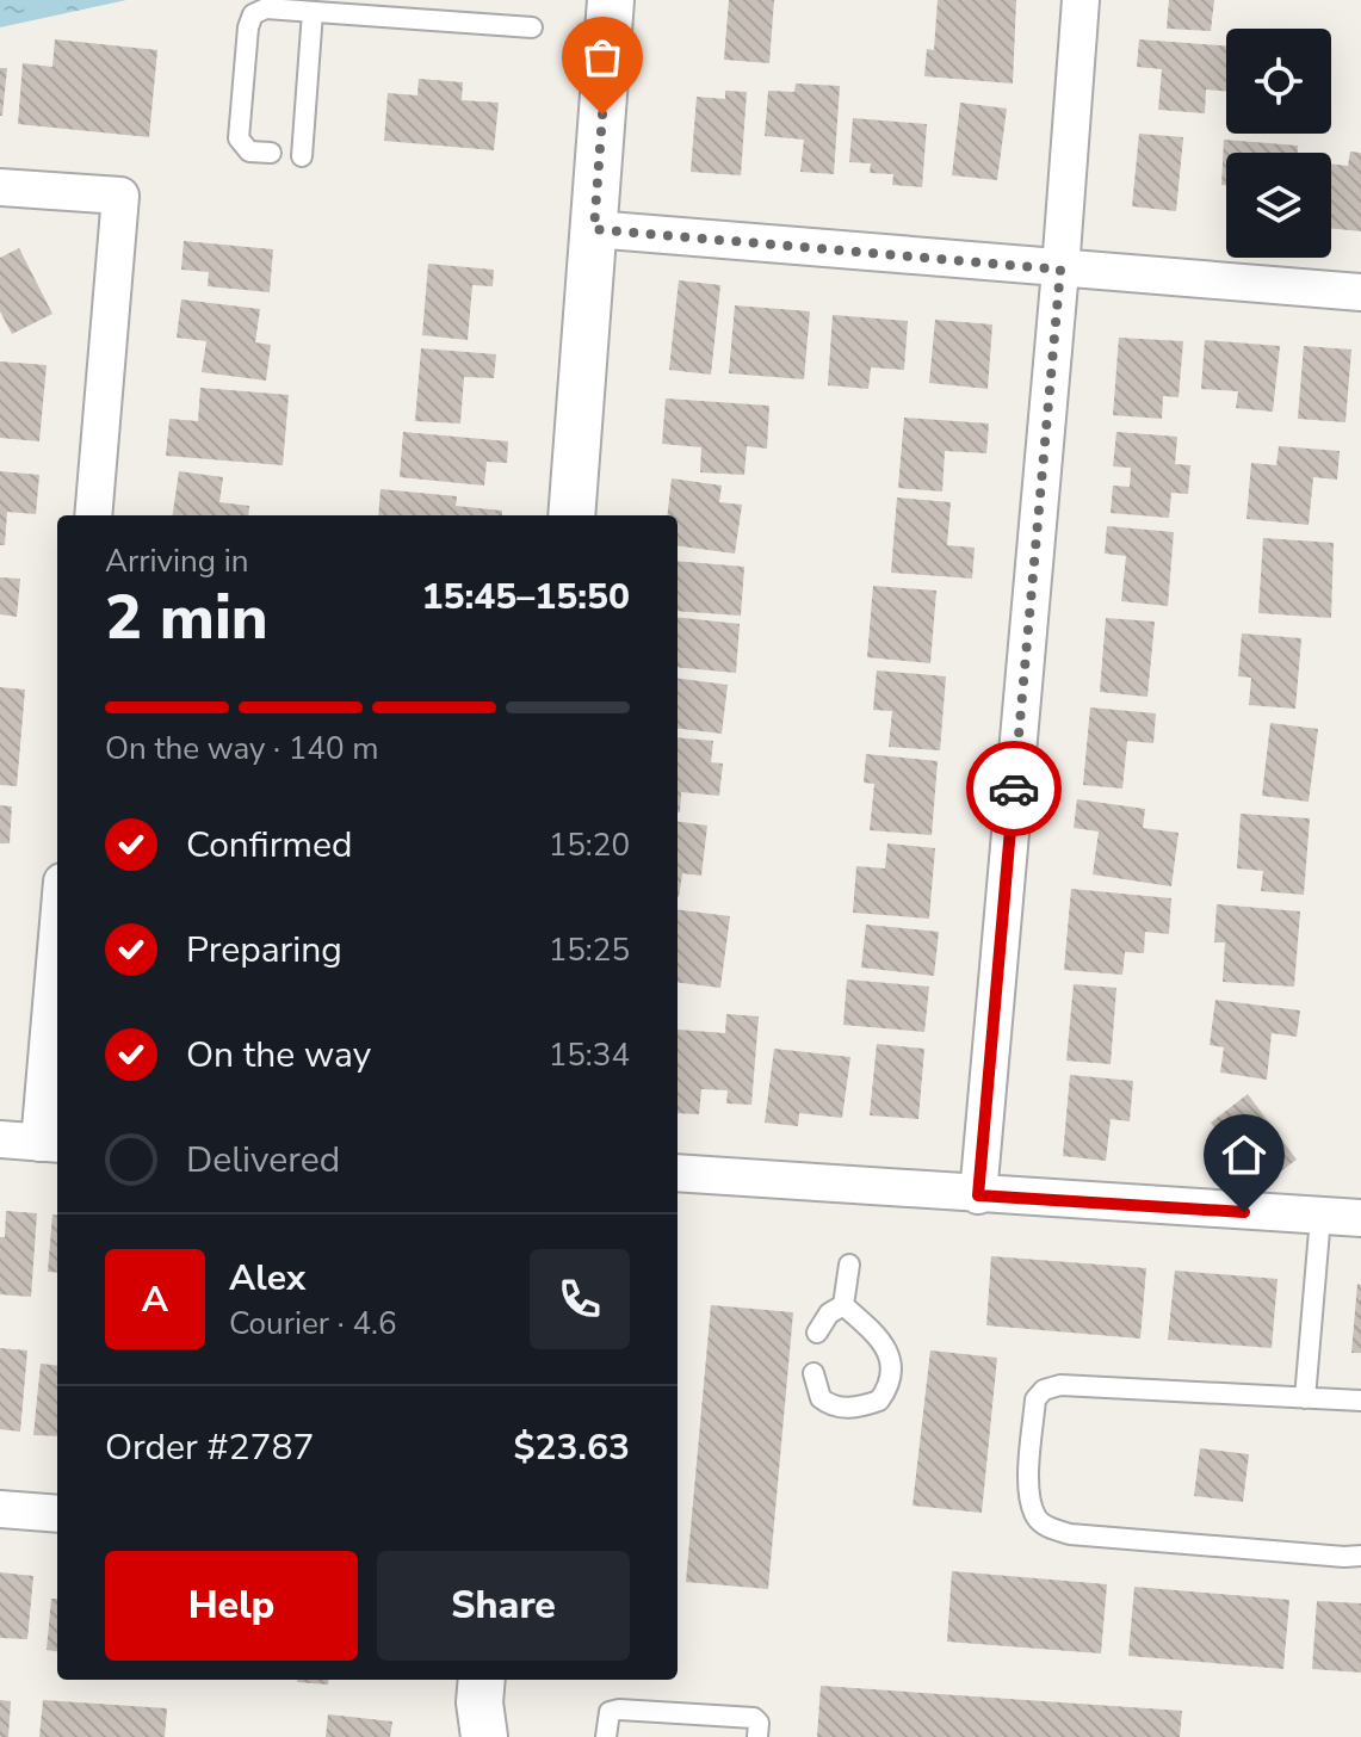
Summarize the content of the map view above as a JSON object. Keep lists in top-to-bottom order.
{
  "page": {
    "heading": ["2 min", "Arriving in", "15:45–15:50"],
    "panel": [
      "Alex",
      "Courier · 4.6",
      "Order #2787",
      "$23.63"
    ],
    "bar": "On the way · 140 m",
    "list": [
      ["Confirmed", "15:20"],
      ["Preparing", "15:25"],
      ["On the way", "15:34"],
      "Delivered"
    ],
    "round": "A",
    "buttons": ["Help", "Share"]
  }
}
